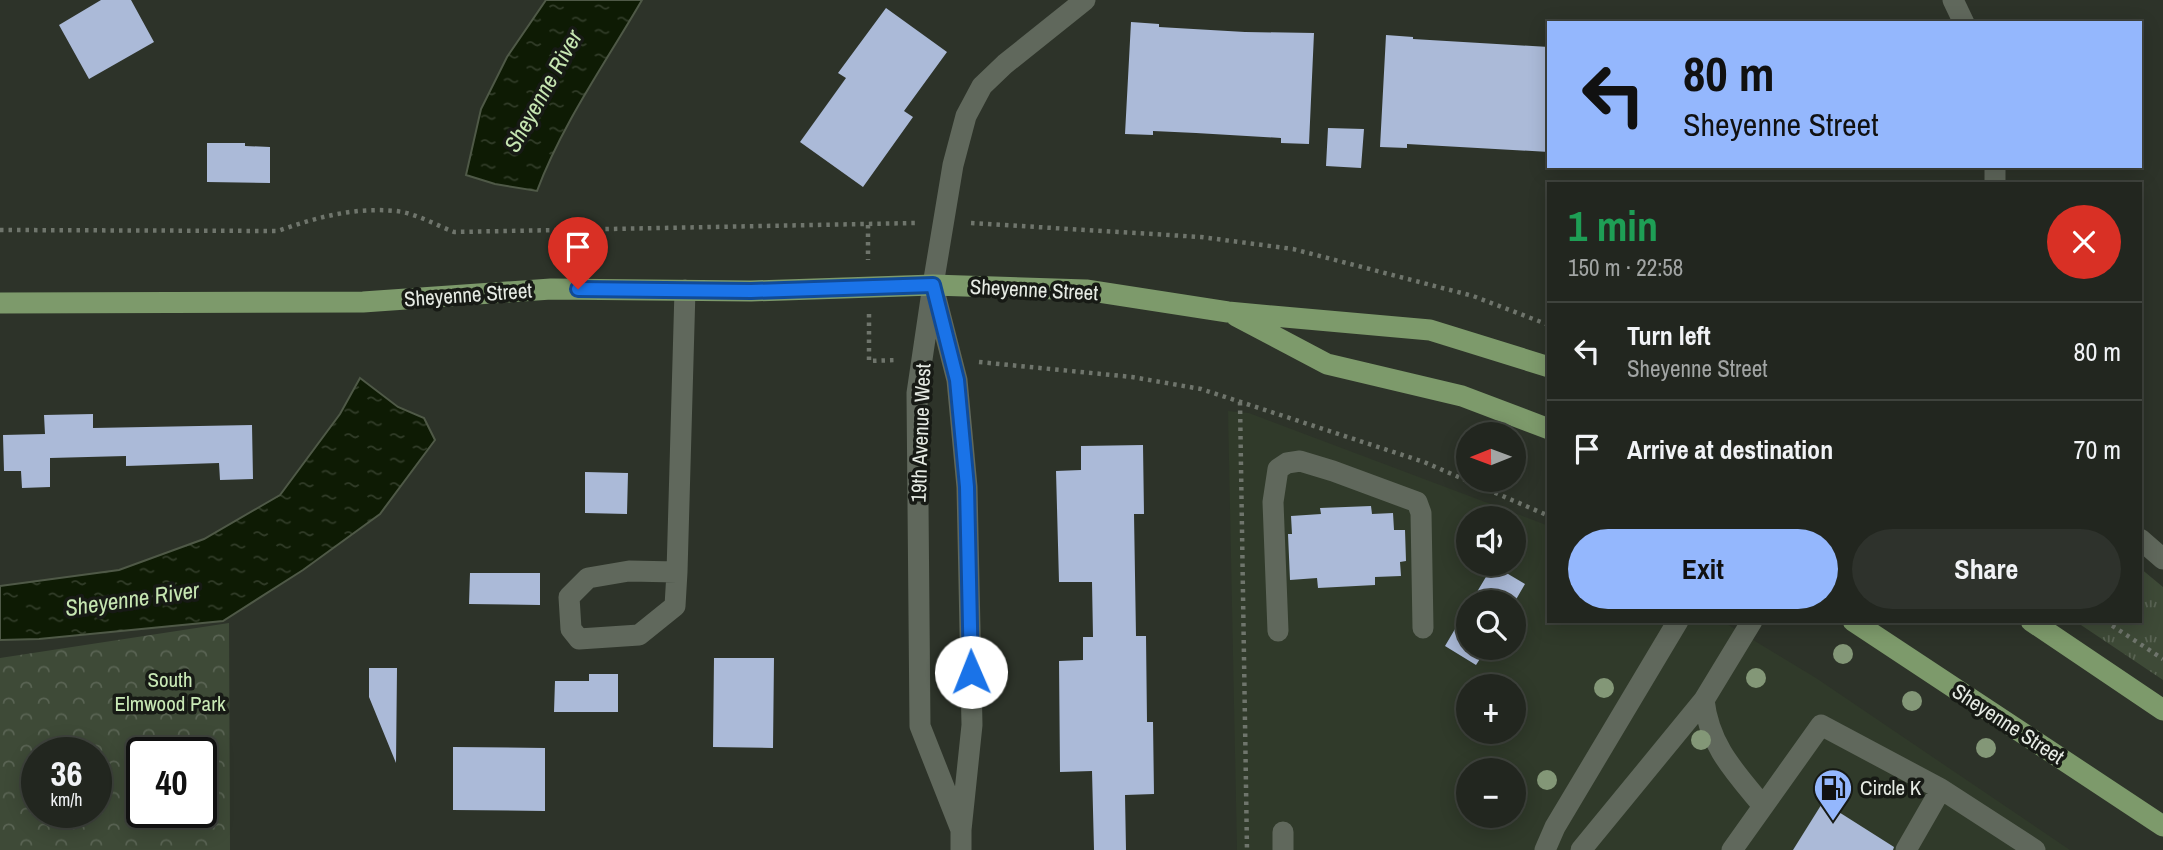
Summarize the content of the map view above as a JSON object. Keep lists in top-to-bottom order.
{
  "streets": {
    "main road": ["Sheyenne Street"],
    "street": ["19th Avenue West"]
  },
  "crossings": [
    ["Sheyenne Street", "19th Avenue West"]
  ],
  "water": ["Sheyenne River"],
  "parks": ["South Elmwood Park"],
  "places": {
    "fuel station": ["Circle K"]
  },
  "north": "left",
  "page": {
    "turn": ["80 m", "Sheyenne Street"],
    "heading": ["1 min", "150 m · 22:58"],
    "list": [
      {
        "name": "Turn left",
        "note": "Sheyenne Street",
        "value": "80 m"
      },
      {
        "name": "Arrive at destination",
        "value": "70 m"
      }
    ],
    "map_buttons": ["+", "−"],
    "buttons": ["Exit", "Share"],
    "speed": "36 km/h",
    "limit": "40"
  }
}
